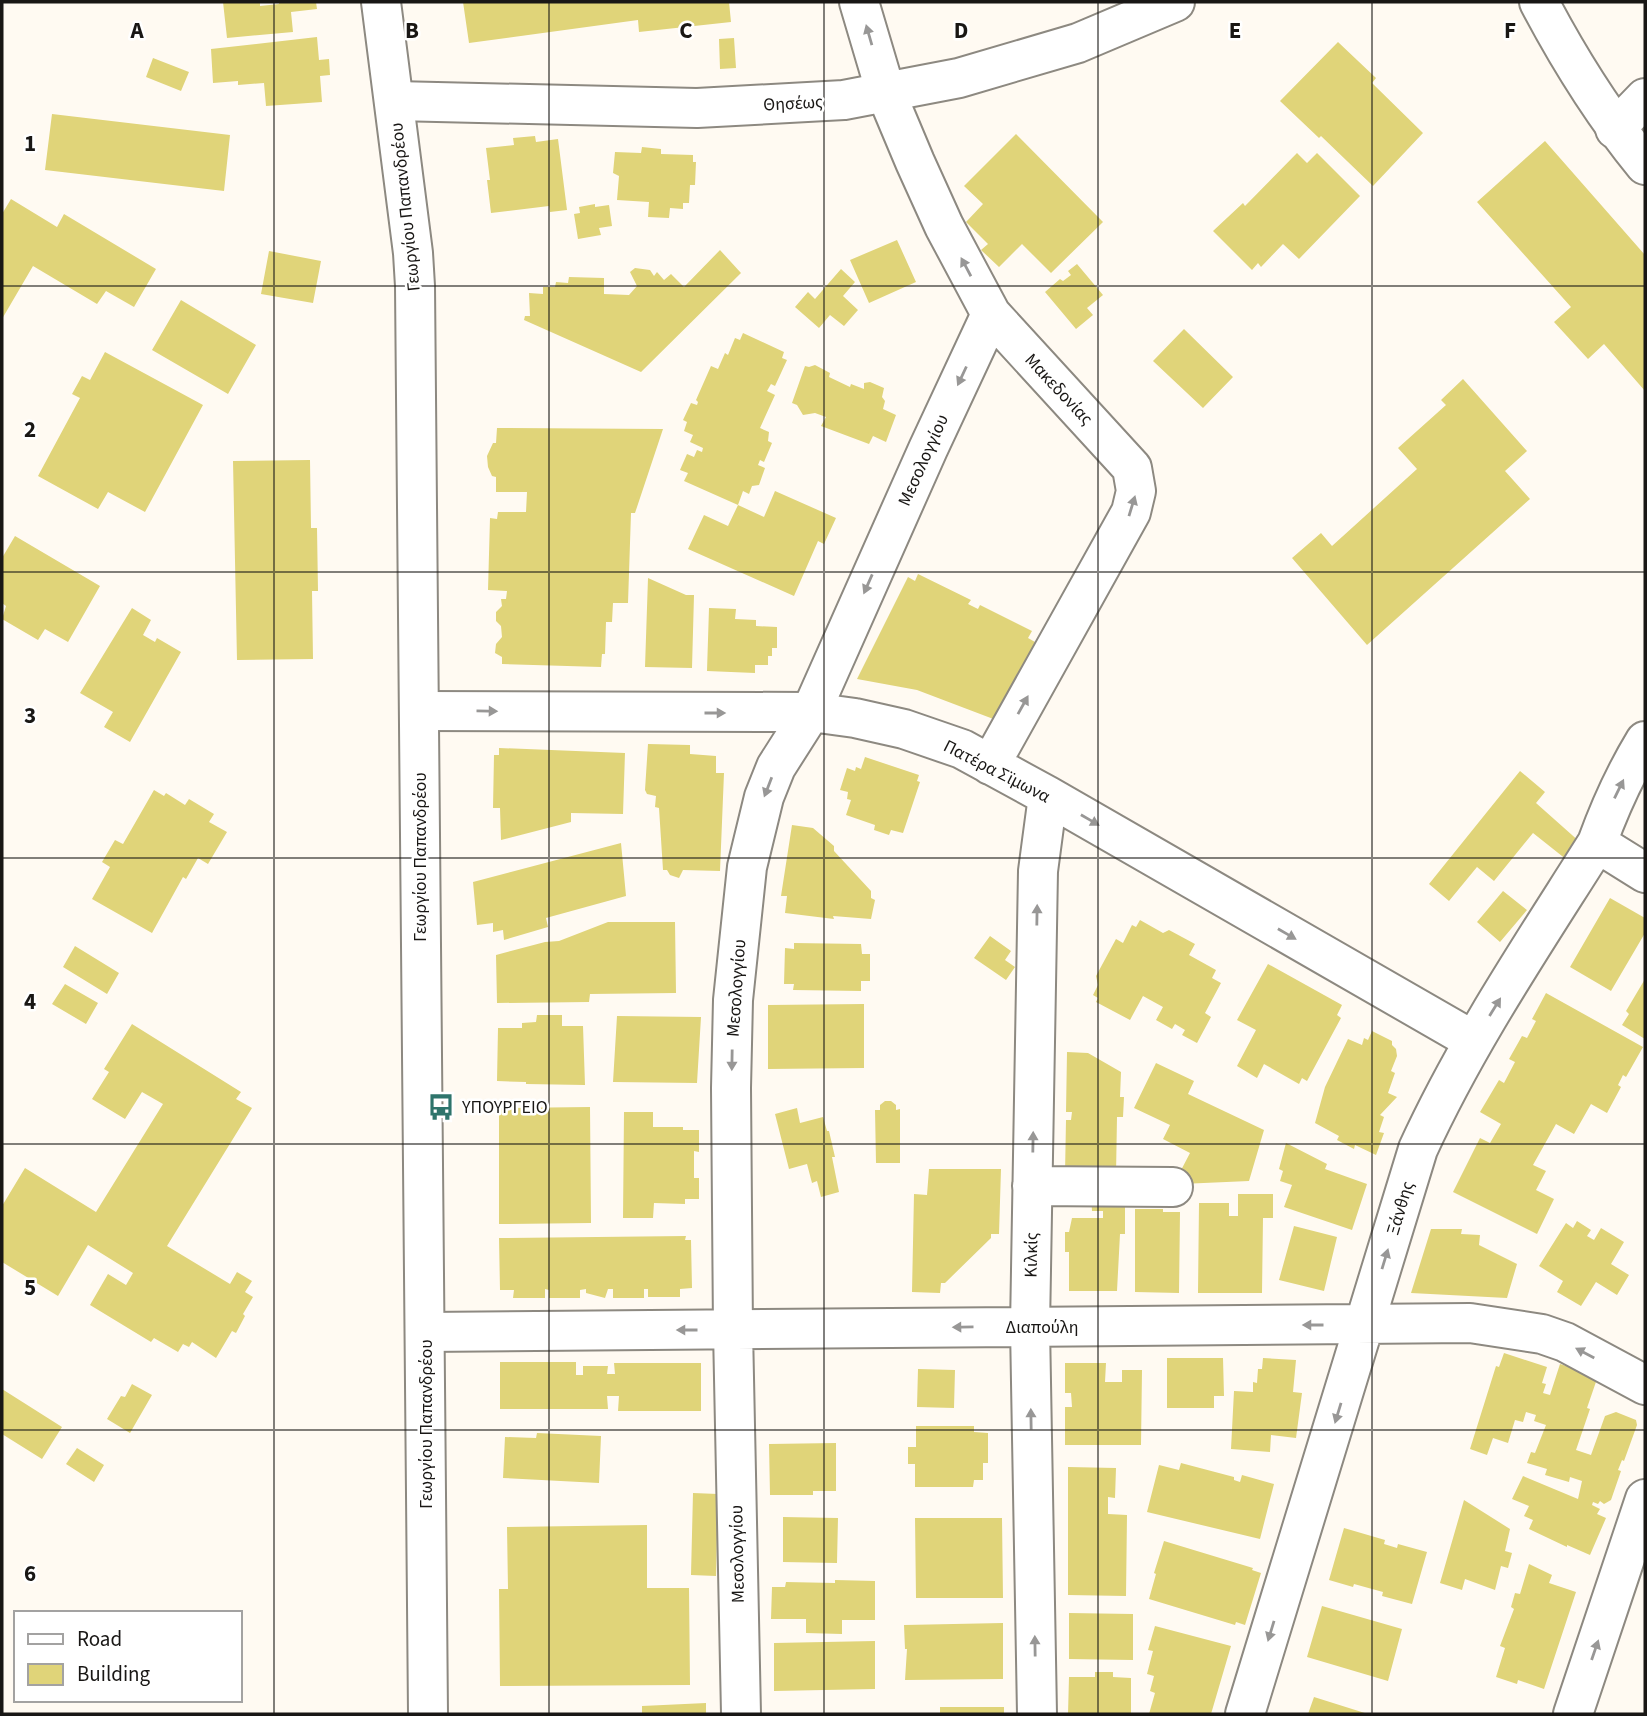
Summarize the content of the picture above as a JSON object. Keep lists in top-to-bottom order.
{
  "streets": {
    "street": [
      "Θησέως",
      "Γεωργίου Παπανδρέου",
      "Μακεδονίας",
      "Μεσολογγίου",
      "Πατέρα Σϊμωνα",
      "Ξάνθης",
      "Κιλκίς",
      "Διαπούλη"
    ]
  },
  "crossings": [
    ["Θησέως", "Γεωργίου Παπανδρέου"],
    ["Θησέως", "Μακεδονίας"],
    ["Γεωργίου Παπανδρέου", "Πατέρα Σϊμωνα"],
    ["Γεωργίου Παπανδρέου", "Διαπούλη"],
    ["Μακεδονίας", "Μεσολογγίου"],
    ["Μακεδονίας", "Πατέρα Σϊμωνα"],
    ["Μεσολογγίου", "Πατέρα Σϊμωνα"],
    ["Μεσολογγίου", "Διαπούλη"],
    ["Πατέρα Σϊμωνα", "Ξάνθης"],
    ["Πατέρα Σϊμωνα", "Κιλκίς"],
    ["Ξάνθης", "Διαπούλη"],
    ["Κιλκίς", "Διαπούλη"]
  ],
  "one_way": [
    "Μακεδονίας",
    "Μεσολογγίου",
    "Πατέρα Σϊμωνα",
    "Κιλκίς",
    "Διαπούλη"
  ],
  "places": {
    "bus stop": ["ΥΠΟΥΡΓΕΙΟ"]
  },
  "legend": ["Road", "Building"],
  "grid": {
    "columns": [
      "A",
      "B",
      "C",
      "D",
      "E",
      "F"
    ],
    "rows": [
      "1",
      "2",
      "3",
      "4",
      "5",
      "6"
    ]
  }
}
